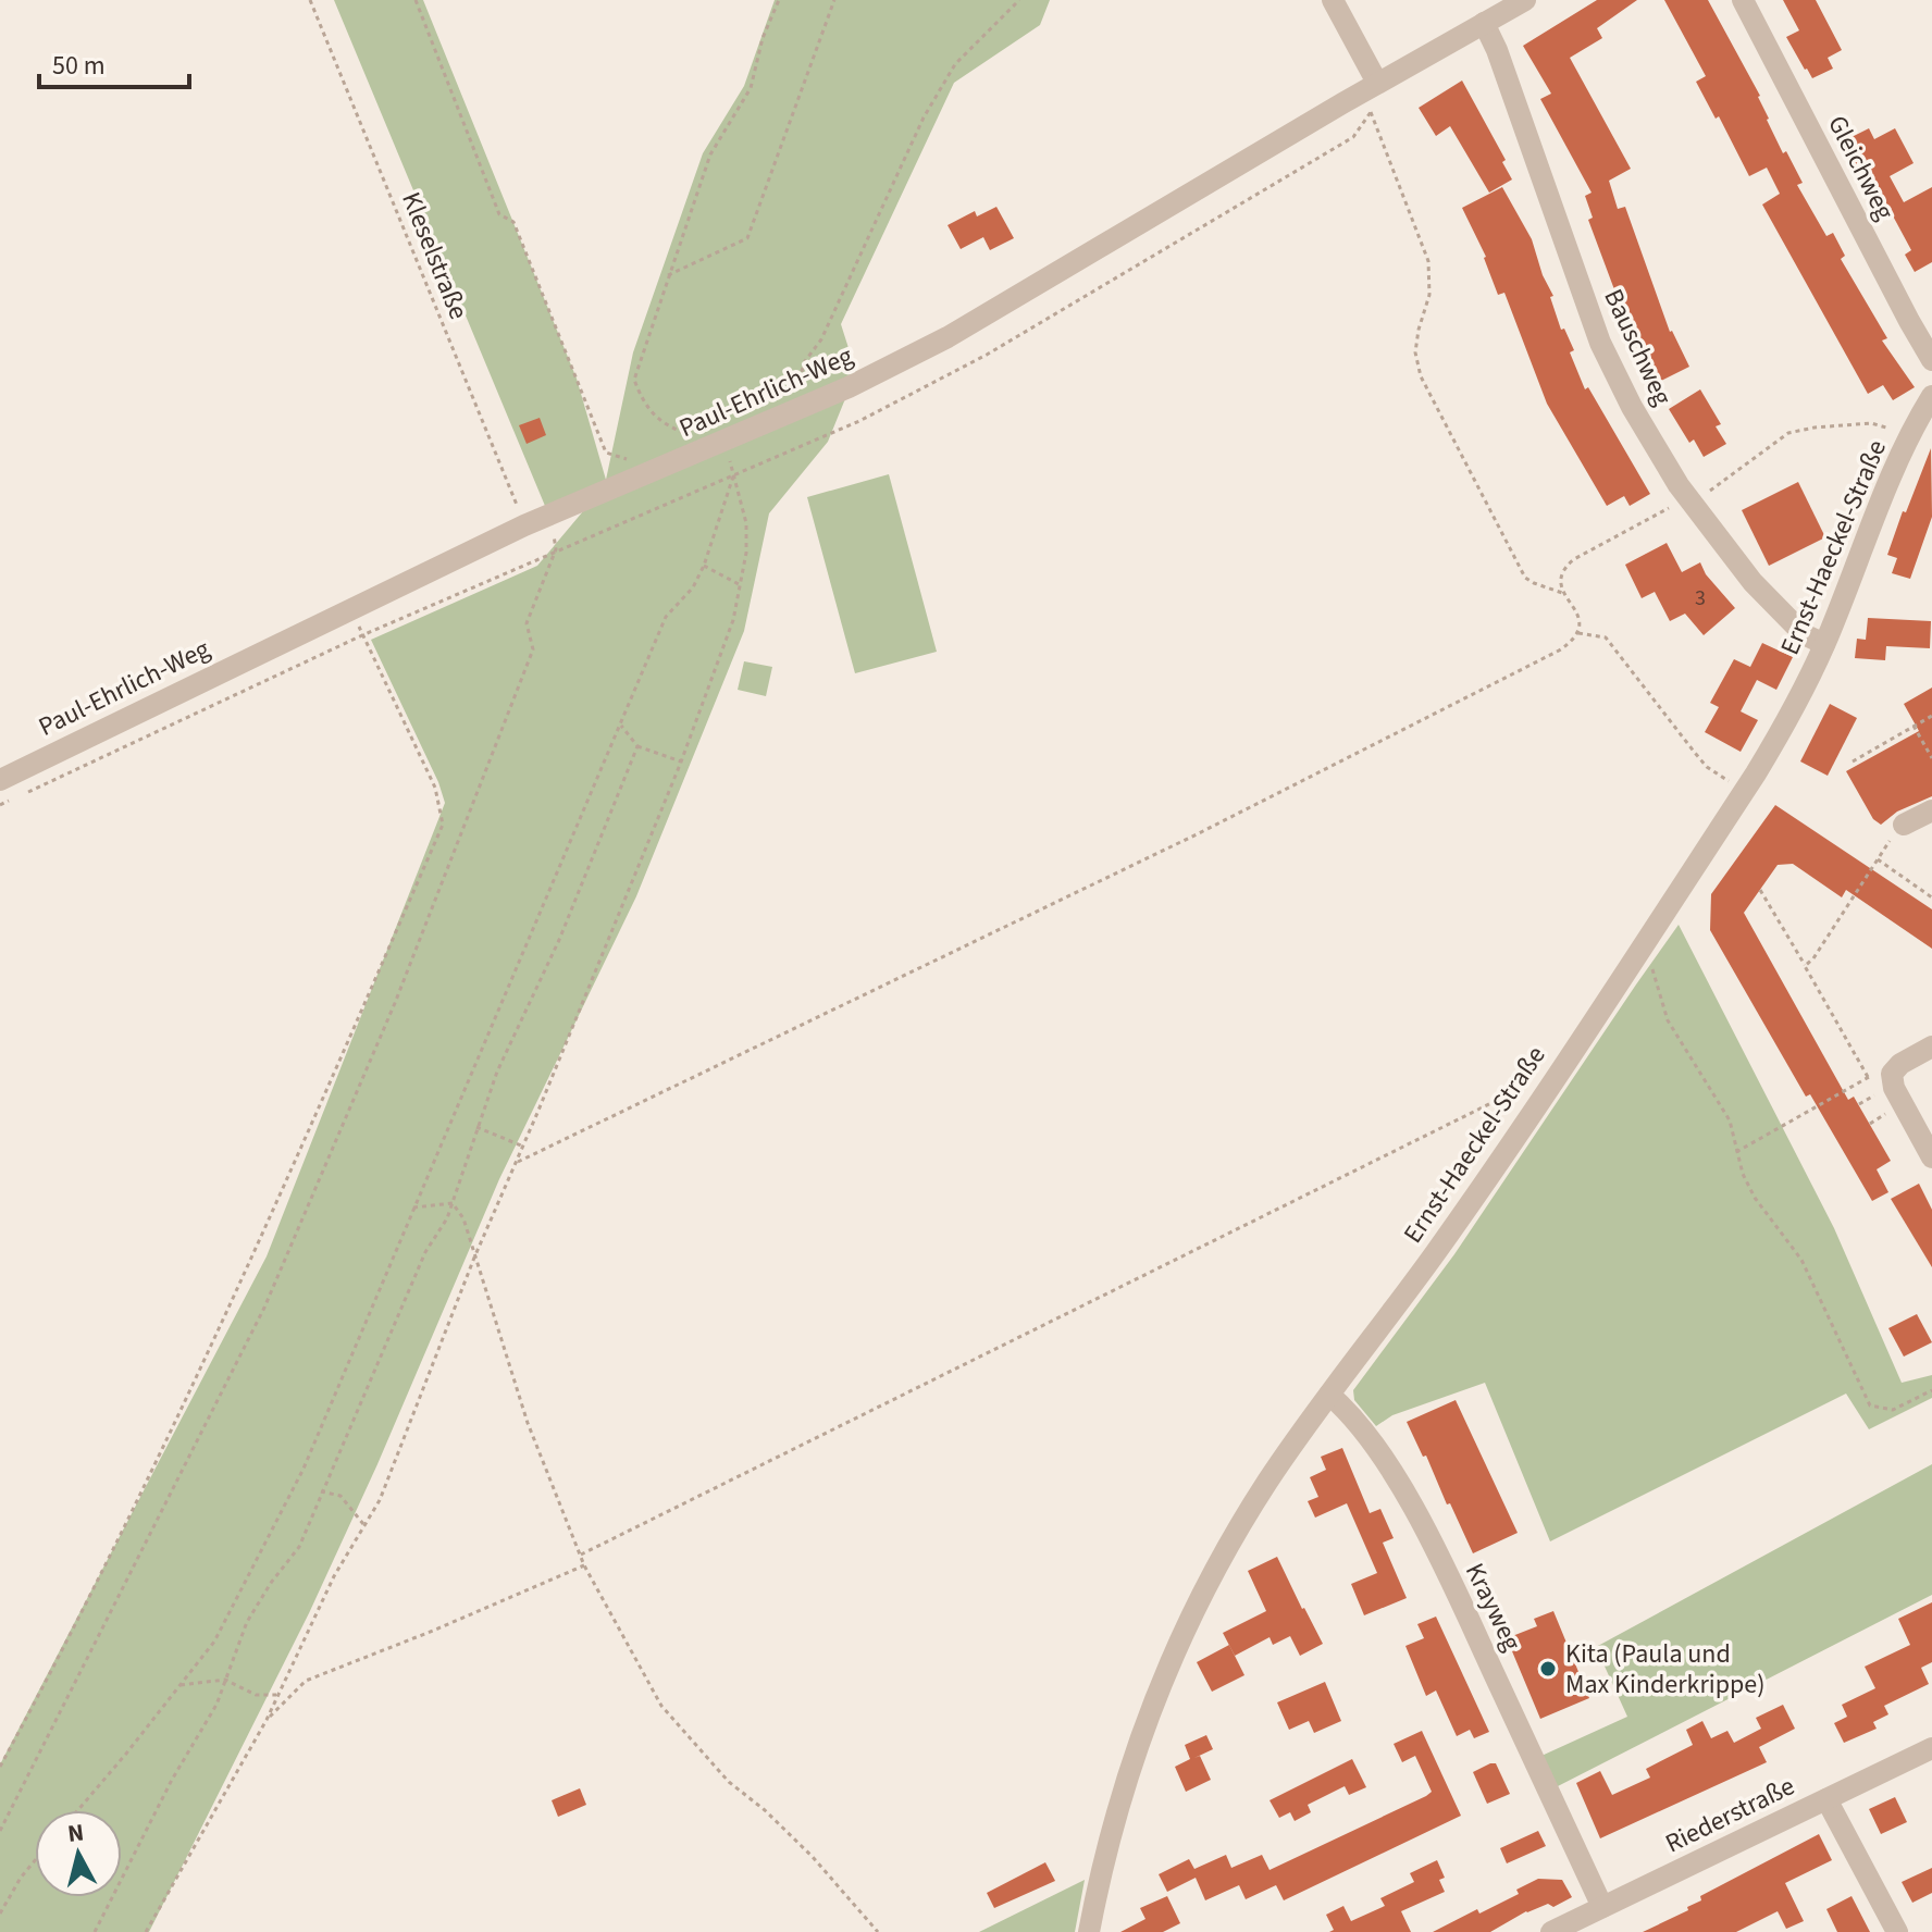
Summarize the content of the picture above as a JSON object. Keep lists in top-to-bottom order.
{
  "streets": {
    "street": [
      "Gleichweg",
      "Bauschweg",
      "Paul-Ehrlich-Weg",
      "Ernst-Haeckel-Straße",
      "Krayweg",
      "Riederstraße"
    ],
    "path": ["Kleselstraße"]
  },
  "crossings": [
    ["Kleselstraße", "Paul-Ehrlich-Weg"],
    ["Bauschweg", "Paul-Ehrlich-Weg"],
    ["Bauschweg", "Ernst-Haeckel-Straße"],
    ["Ernst-Haeckel-Straße", "Krayweg"],
    ["Krayweg", "Riederstraße"]
  ],
  "places": ["Kita (Paula und Max Kinderkrippe)"],
  "house_numbers": ["3"],
  "scale_bar": "50 m",
  "north": "top"
}
